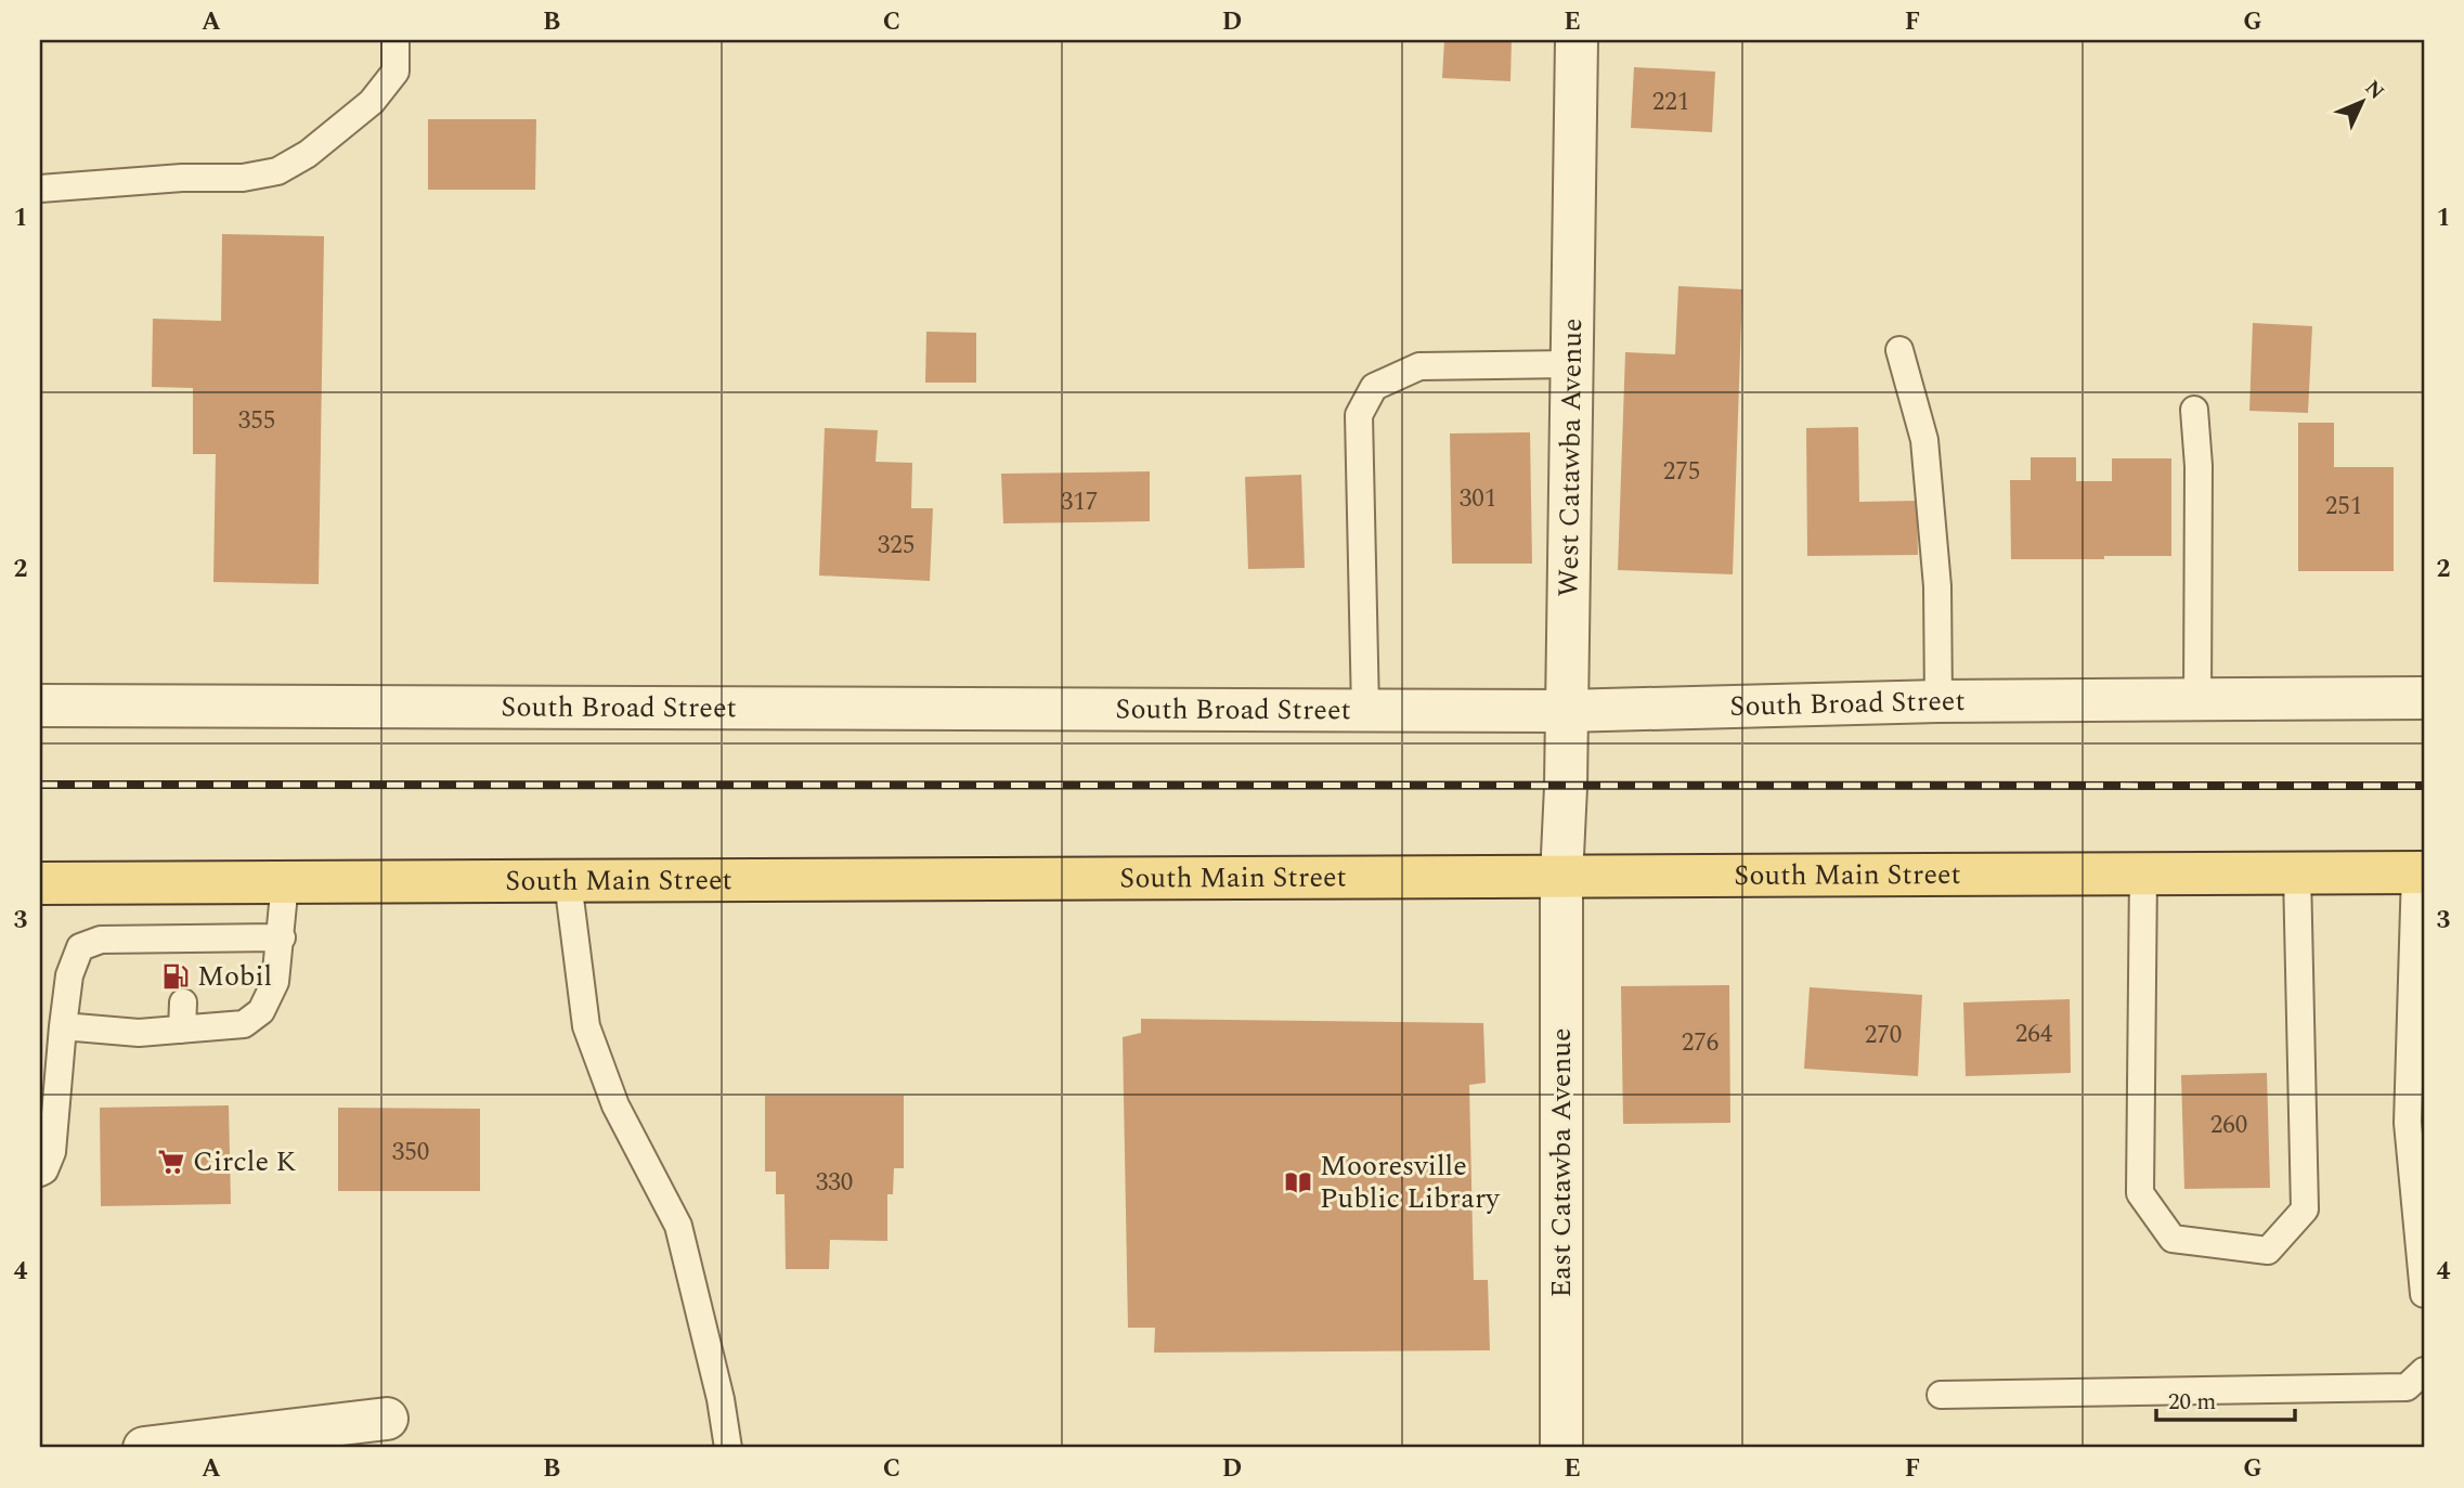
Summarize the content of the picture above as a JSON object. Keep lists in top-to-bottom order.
{
  "streets": {
    "main road": ["South Main Street"],
    "street": ["West Catawba Avenue", "South Broad Street", "East Catawba Avenue"]
  },
  "crossings": [
    ["West Catawba Avenue", "South Broad Street"],
    ["West Catawba Avenue", "South Main Street"],
    ["West Catawba Avenue", "East Catawba Avenue"],
    ["South Main Street", "East Catawba Avenue"]
  ],
  "places": {
    "fuel station": ["Mobil"],
    "supermarket": ["Circle K"],
    "library": ["Mooresville Public Library"]
  },
  "house_numbers": [
    "221",
    "355",
    "275",
    "301",
    "317",
    "251",
    "325",
    "264",
    "270",
    "276",
    "260",
    "350",
    "330"
  ],
  "scale_bar": "20 m",
  "north": "top right",
  "grid": {
    "columns": [
      "A",
      "B",
      "C",
      "D",
      "E",
      "F",
      "G"
    ],
    "rows": [
      "1",
      "2",
      "3",
      "4"
    ]
  }
}
